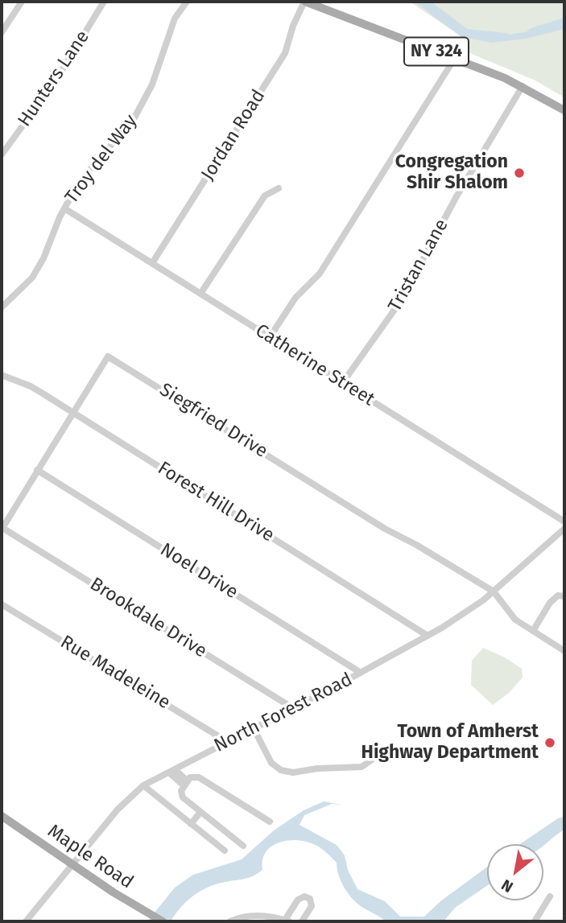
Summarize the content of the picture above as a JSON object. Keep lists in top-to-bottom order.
{
  "streets": {
    "main road": ["NY 324", "Maple Road"],
    "street": [
      "Hunters Lane",
      "Jordan Road",
      "Troy del Way",
      "Tristan Lane",
      "Catherine Street",
      "Siegfried Drive",
      "Forest Hill Drive",
      "Noel Drive",
      "Brookdale Drive",
      "Rue Madeleine",
      "North Forest Road"
    ]
  },
  "crossings": [
    ["NY 324", "Jordan Road"],
    ["NY 324", "Tristan Lane"],
    ["Jordan Road", "Catherine Street"],
    ["Troy del Way", "Catherine Street"],
    ["Tristan Lane", "Catherine Street"],
    ["Siegfried Drive", "Forest Hill Drive"],
    ["Siegfried Drive", "Noel Drive"],
    ["Siegfried Drive", "Brookdale Drive"],
    ["Siegfried Drive", "North Forest Road"],
    ["Forest Hill Drive", "North Forest Road"],
    ["Noel Drive", "North Forest Road"],
    ["Brookdale Drive", "North Forest Road"],
    ["Rue Madeleine", "North Forest Road"],
    ["North Forest Road", "Maple Road"]
  ],
  "places": ["Congregation Shir Shalom", "Town of Amherst Highway Department"],
  "north": "bottom left"
}
